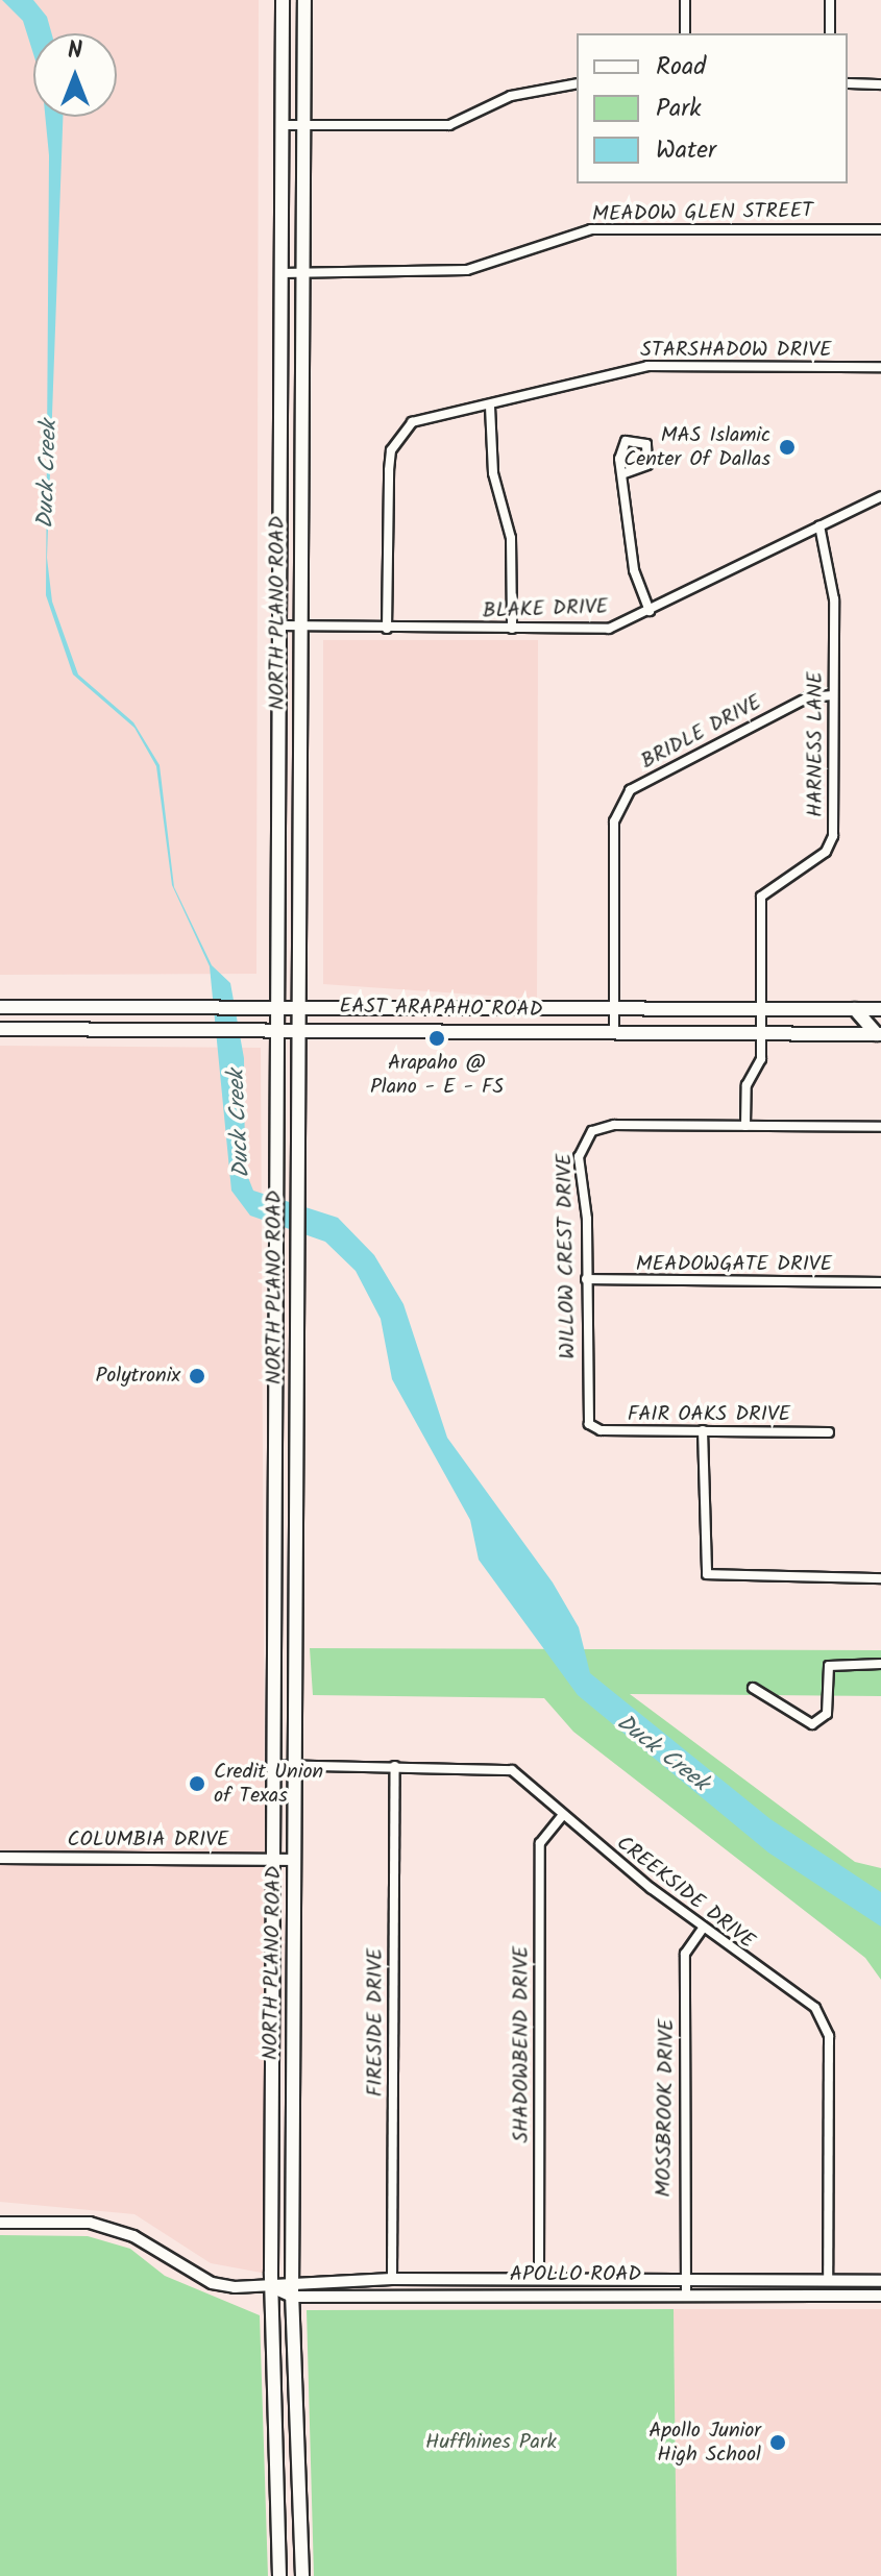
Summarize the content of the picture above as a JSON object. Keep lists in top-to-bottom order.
{
  "streets": {
    "main road": ["NORTH PLANO ROAD", "EAST ARAPAHO ROAD"],
    "street": [
      "MEADOW GLEN STREET",
      "STARSHADOW DRIVE",
      "BLAKE DRIVE",
      "BRIDLE DRIVE",
      "HARNESS LANE",
      "WILLOW CREST DRIVE",
      "MEADOWGATE DRIVE",
      "FAIR OAKS DRIVE",
      "COLUMBIA DRIVE",
      "CREEKSIDE DRIVE",
      "FIRESIDE DRIVE",
      "SHADOWBEND DRIVE",
      "MOSSBROOK DRIVE",
      "APOLLO ROAD"
    ]
  },
  "crossings": [
    ["MEADOW GLEN STREET", "NORTH PLANO ROAD"],
    ["STARSHADOW DRIVE", "BLAKE DRIVE"],
    ["BLAKE DRIVE", "NORTH PLANO ROAD"],
    ["BLAKE DRIVE", "HARNESS LANE"],
    ["NORTH PLANO ROAD", "EAST ARAPAHO ROAD"],
    ["NORTH PLANO ROAD", "COLUMBIA DRIVE"],
    ["NORTH PLANO ROAD", "CREEKSIDE DRIVE"],
    ["NORTH PLANO ROAD", "APOLLO ROAD"],
    ["BRIDLE DRIVE", "HARNESS LANE"],
    ["BRIDLE DRIVE", "EAST ARAPAHO ROAD"],
    ["HARNESS LANE", "EAST ARAPAHO ROAD"],
    ["HARNESS LANE", "WILLOW CREST DRIVE"],
    ["WILLOW CREST DRIVE", "MEADOWGATE DRIVE"],
    ["WILLOW CREST DRIVE", "FAIR OAKS DRIVE"],
    ["CREEKSIDE DRIVE", "FIRESIDE DRIVE"],
    ["CREEKSIDE DRIVE", "SHADOWBEND DRIVE"],
    ["CREEKSIDE DRIVE", "MOSSBROOK DRIVE"],
    ["CREEKSIDE DRIVE", "APOLLO ROAD"],
    ["FIRESIDE DRIVE", "APOLLO ROAD"],
    ["SHADOWBEND DRIVE", "APOLLO ROAD"],
    ["MOSSBROOK DRIVE", "APOLLO ROAD"]
  ],
  "water": ["Duck Creek"],
  "parks": ["Huffhines Park"],
  "places": [
    "MAS Islamic Center Of Dallas",
    "Arapaho @ Plano - E - FS",
    "Polytronix",
    "Credit Union of Texas",
    "Apollo Junior High School"
  ],
  "legend": ["Road", "Park", "Water"],
  "north": "top"
}
